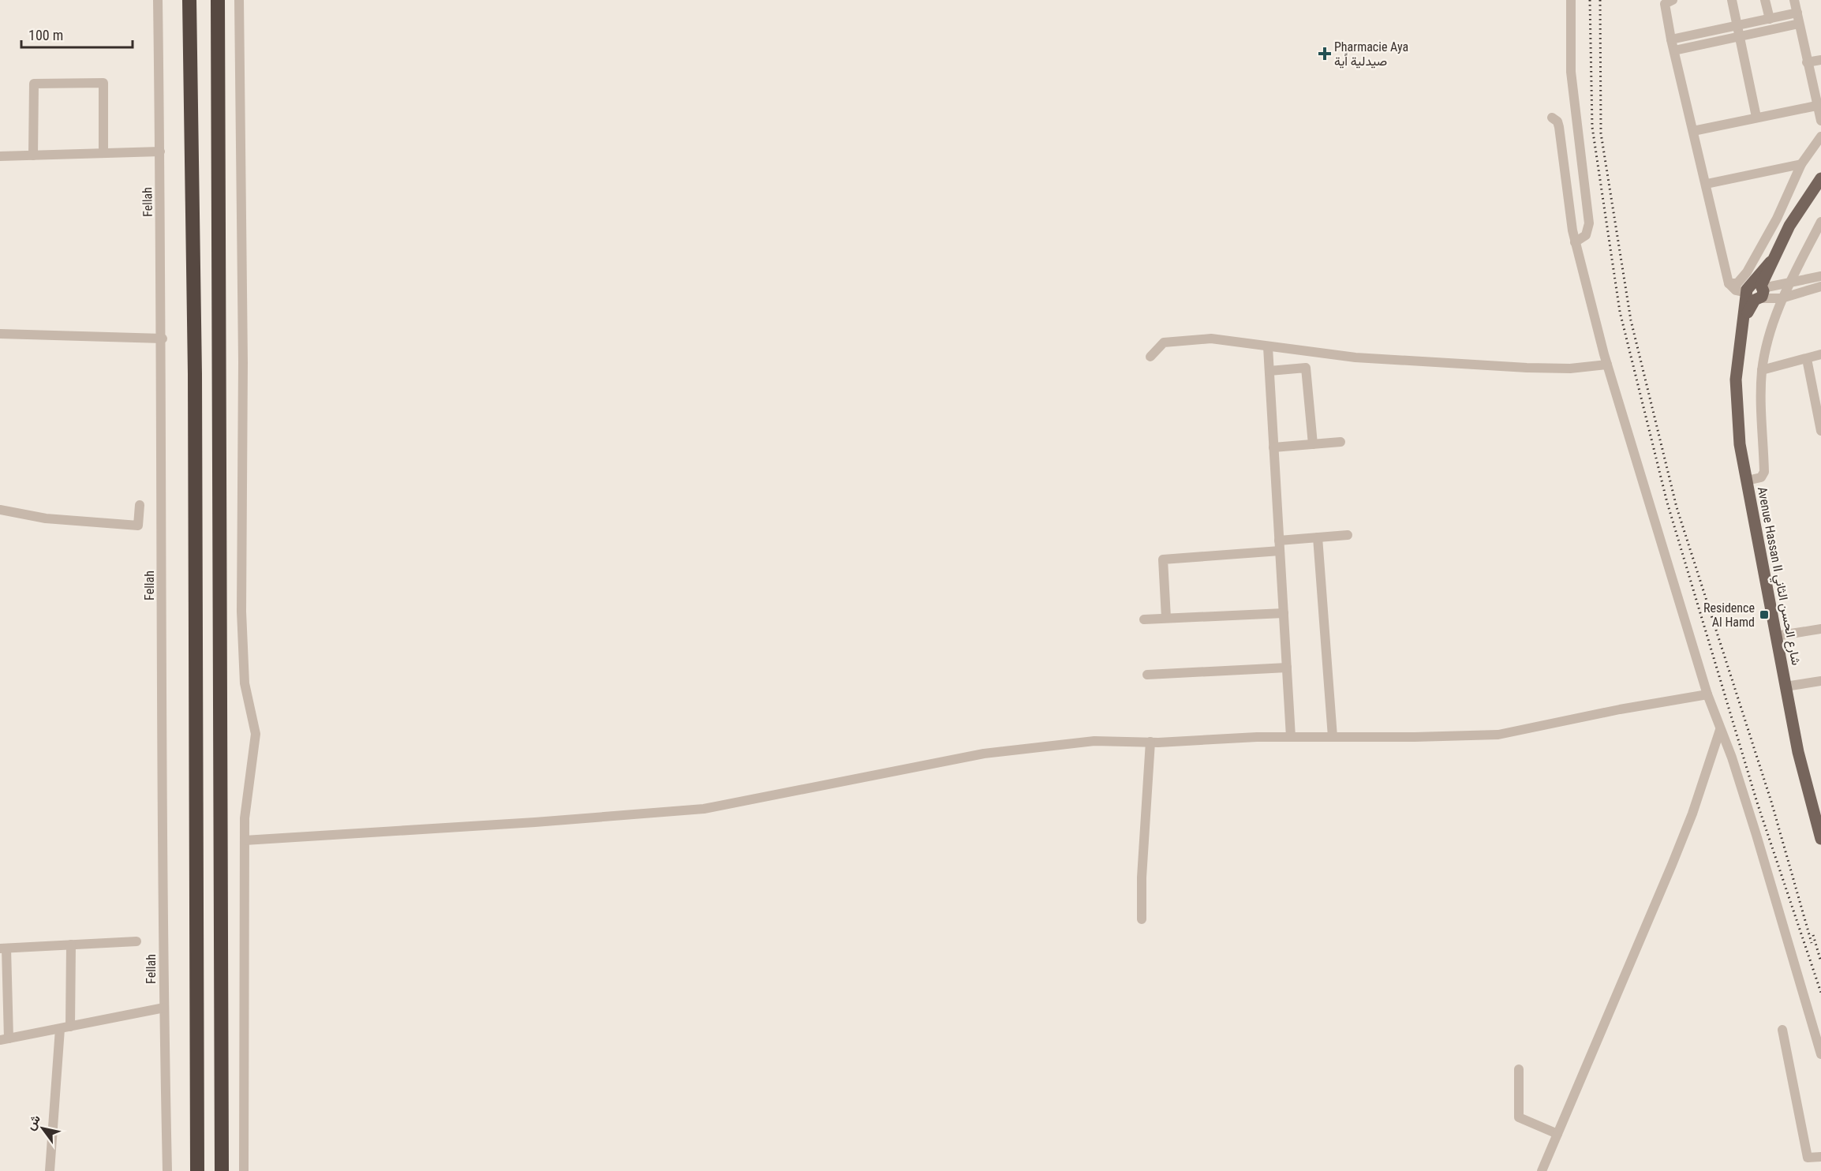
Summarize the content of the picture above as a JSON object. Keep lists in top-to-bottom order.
{
  "streets": {
    "main road": ["Avenue Hassan II شارع الحسن الثاني"],
    "street": ["Fellah"]
  },
  "places": {
    "health": ["Pharmacie Aya صيدلية اًية"],
    "transit": ["Residence Al Hamd"]
  },
  "scale_bar": "100 m",
  "north": "top left"
}
